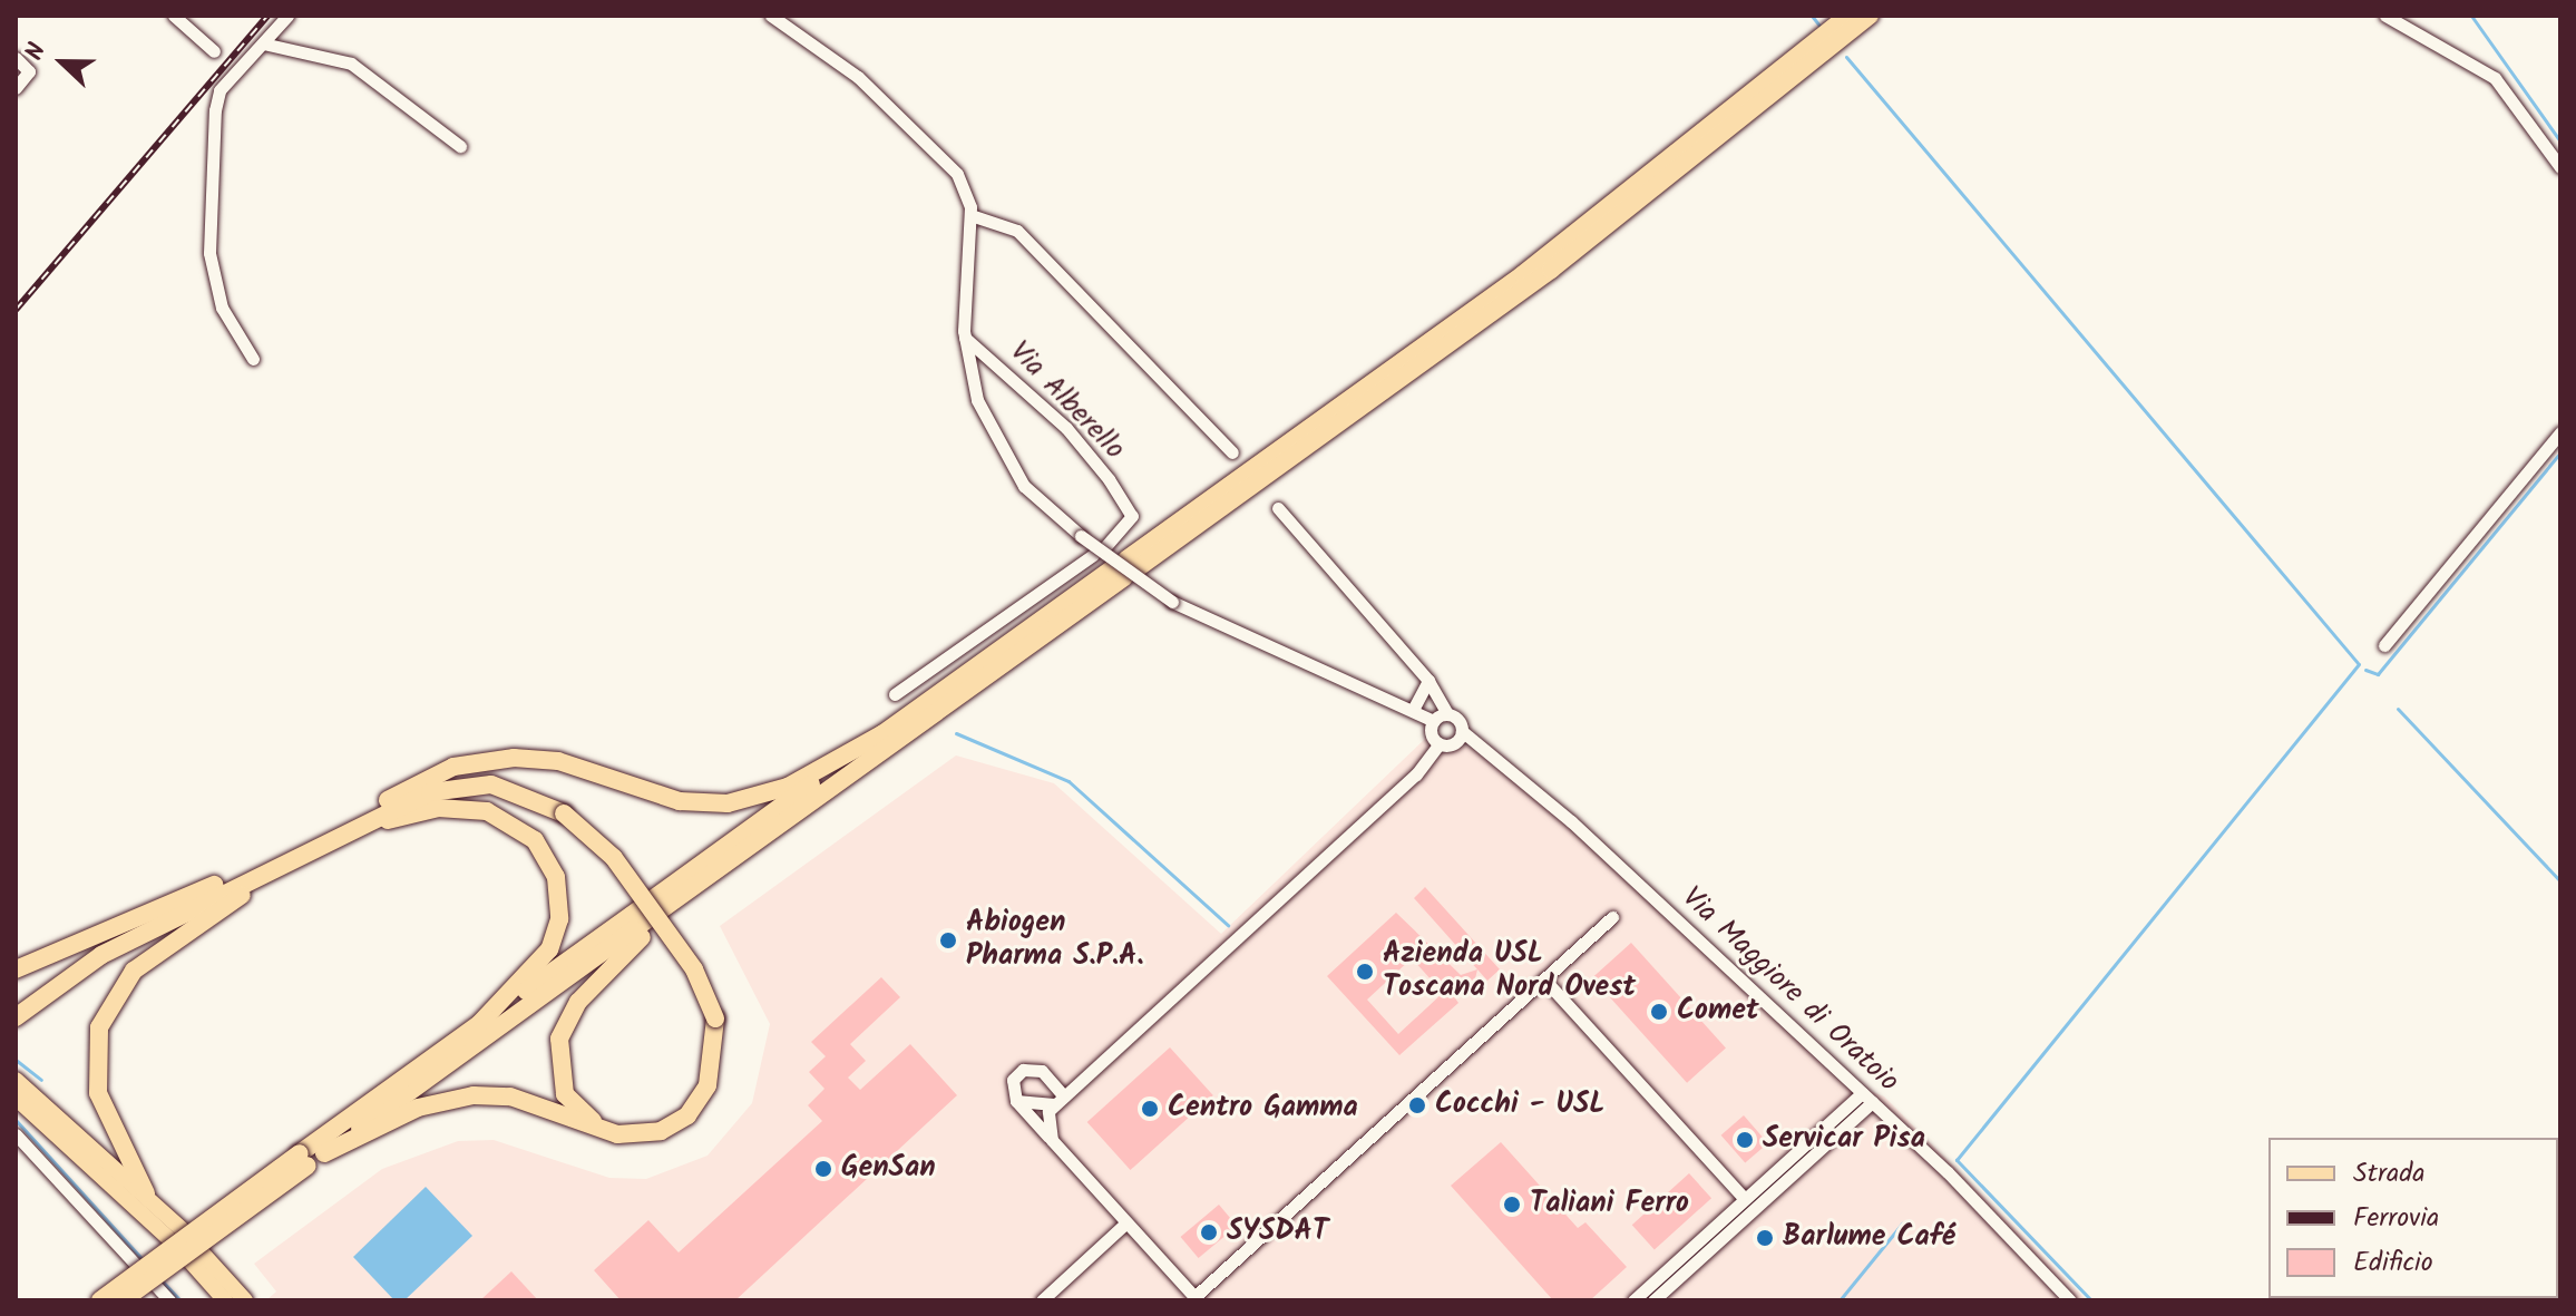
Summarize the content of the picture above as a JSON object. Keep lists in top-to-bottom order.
{
  "streets": {
    "street": ["Via Alberello", "Via Maggiore di Oratoio"]
  },
  "places": [
    "Abiogen Pharma S.P.A.",
    "Azienda USL Toscana Nord Ovest",
    "Comet",
    "Cocchi - USL",
    "Centro Gamma",
    "Servicar Pisa",
    "GenSan",
    "Taliani Ferro",
    "SYSDAT",
    "Barlume Café"
  ],
  "legend": ["Strada", "Ferrovia", "Edificio"],
  "north": "left"
}
